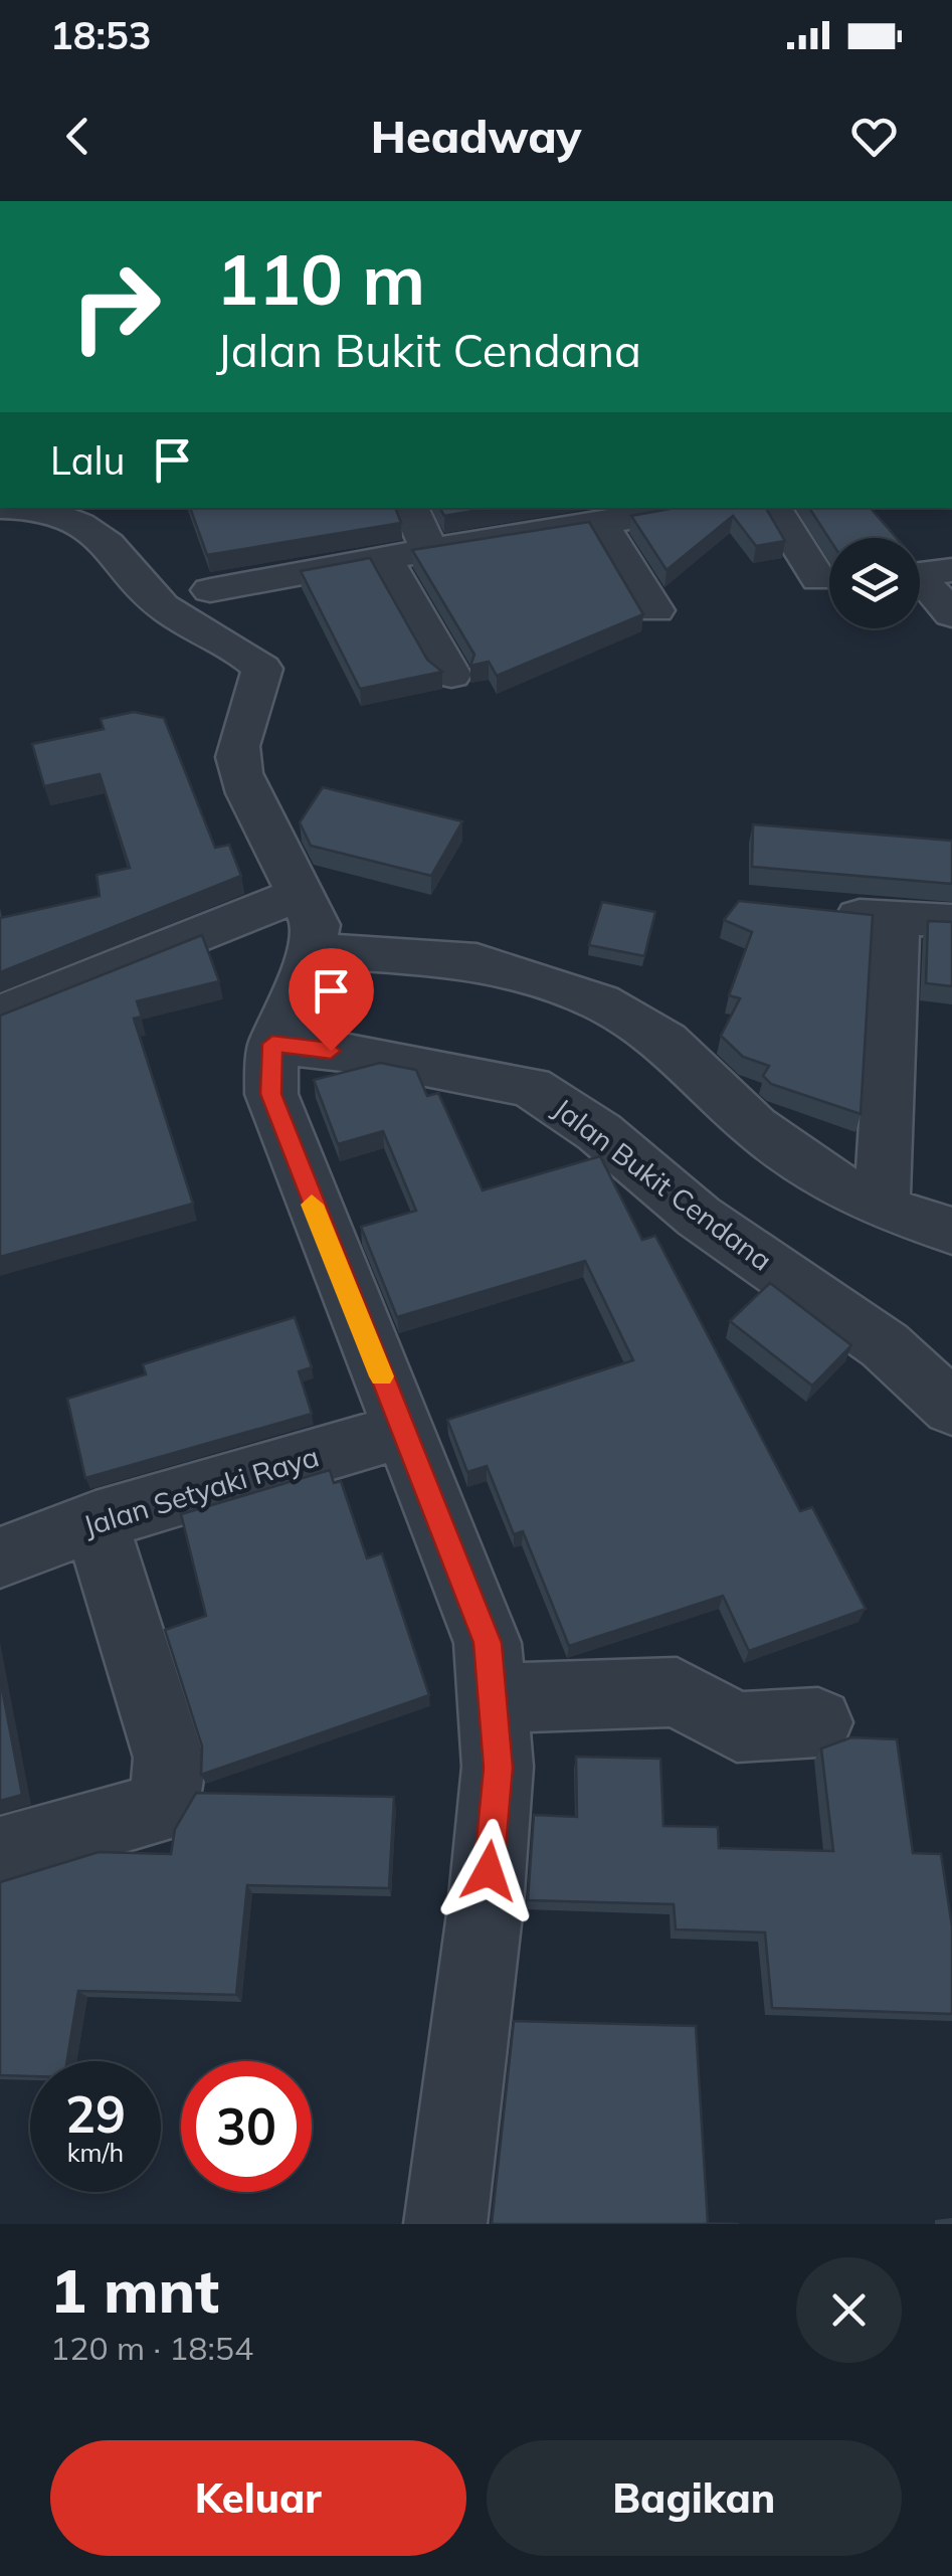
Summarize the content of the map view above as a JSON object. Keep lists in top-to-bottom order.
{
  "streets": {
    "street": ["Jalan Bukit Cendana", "Jalan Setyaki Raya"]
  },
  "page": {
    "status": "18:53",
    "header": "Headway",
    "turn": ["110 m", "Jalan Bukit Cendana"],
    "then": "Lalu",
    "speed": "29 km/h",
    "limit": "30",
    "heading": ["1 mnt", "120 m · 18:54"],
    "buttons": ["Keluar", "Bagikan"]
  }
}
